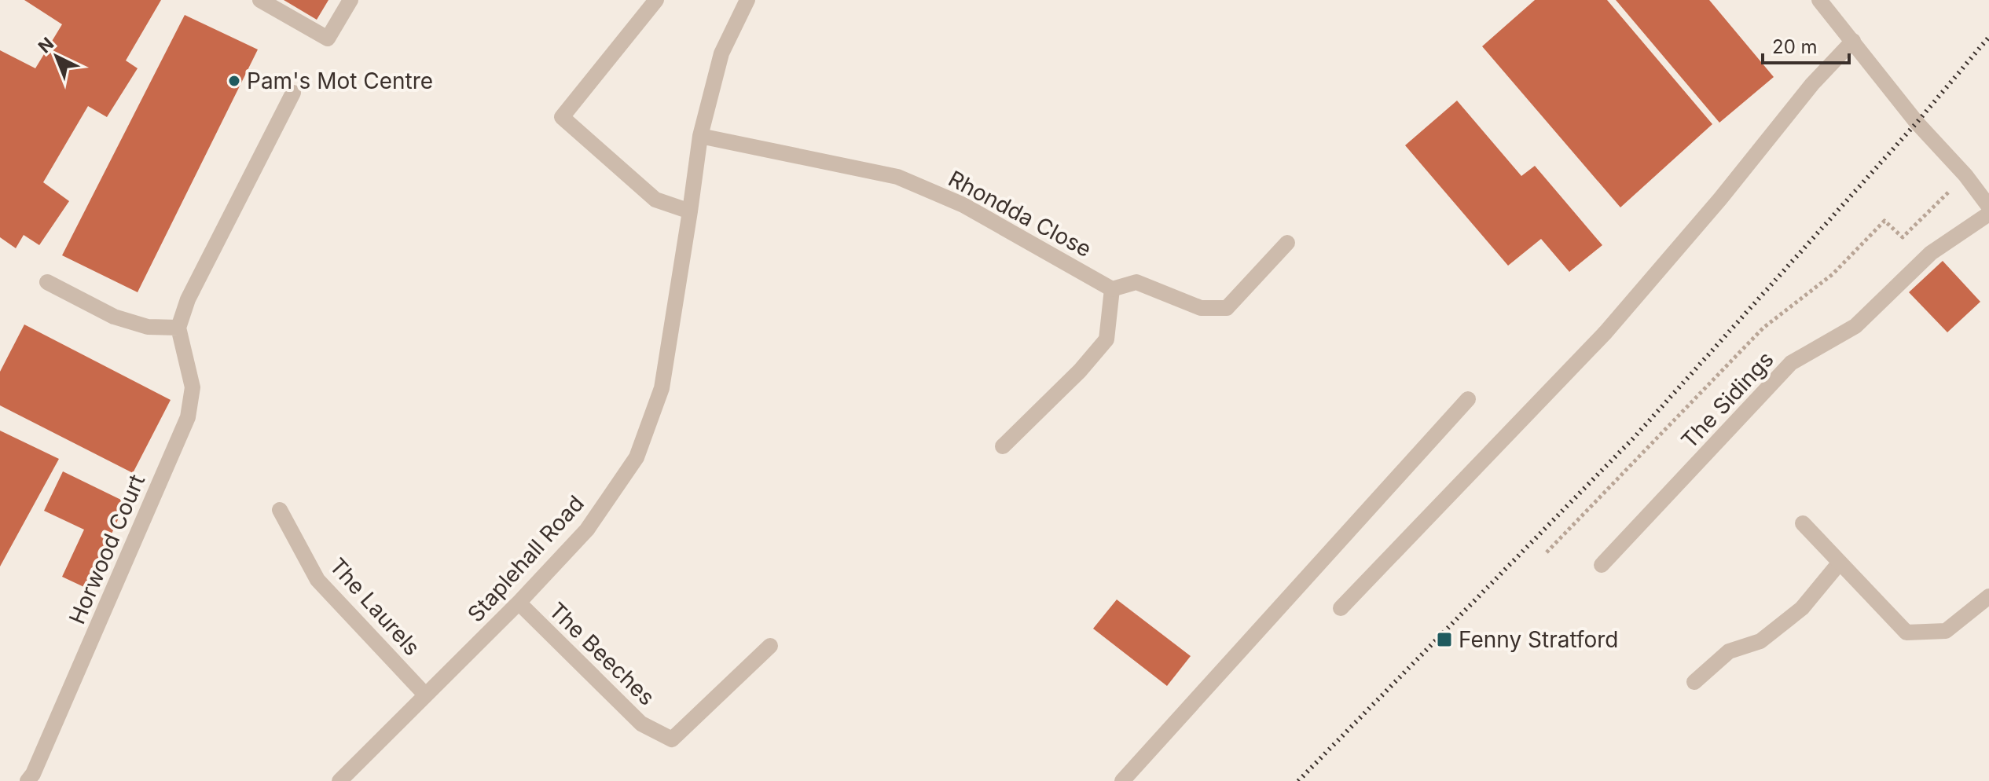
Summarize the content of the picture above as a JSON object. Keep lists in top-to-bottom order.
{
  "streets": {
    "street": [
      "Rhondda Close",
      "The Sidings",
      "Horwood Court",
      "Staplehall Road",
      "The Laurels",
      "The Beeches"
    ]
  },
  "crossings": [
    ["Rhondda Close", "Staplehall Road"],
    ["Staplehall Road", "The Laurels"],
    ["Staplehall Road", "The Beeches"]
  ],
  "places": {
    "other": ["Pam's Mot Centre"],
    "transit": ["Fenny Stratford"]
  },
  "scale_bar": "20 m",
  "north": "top left"
}
